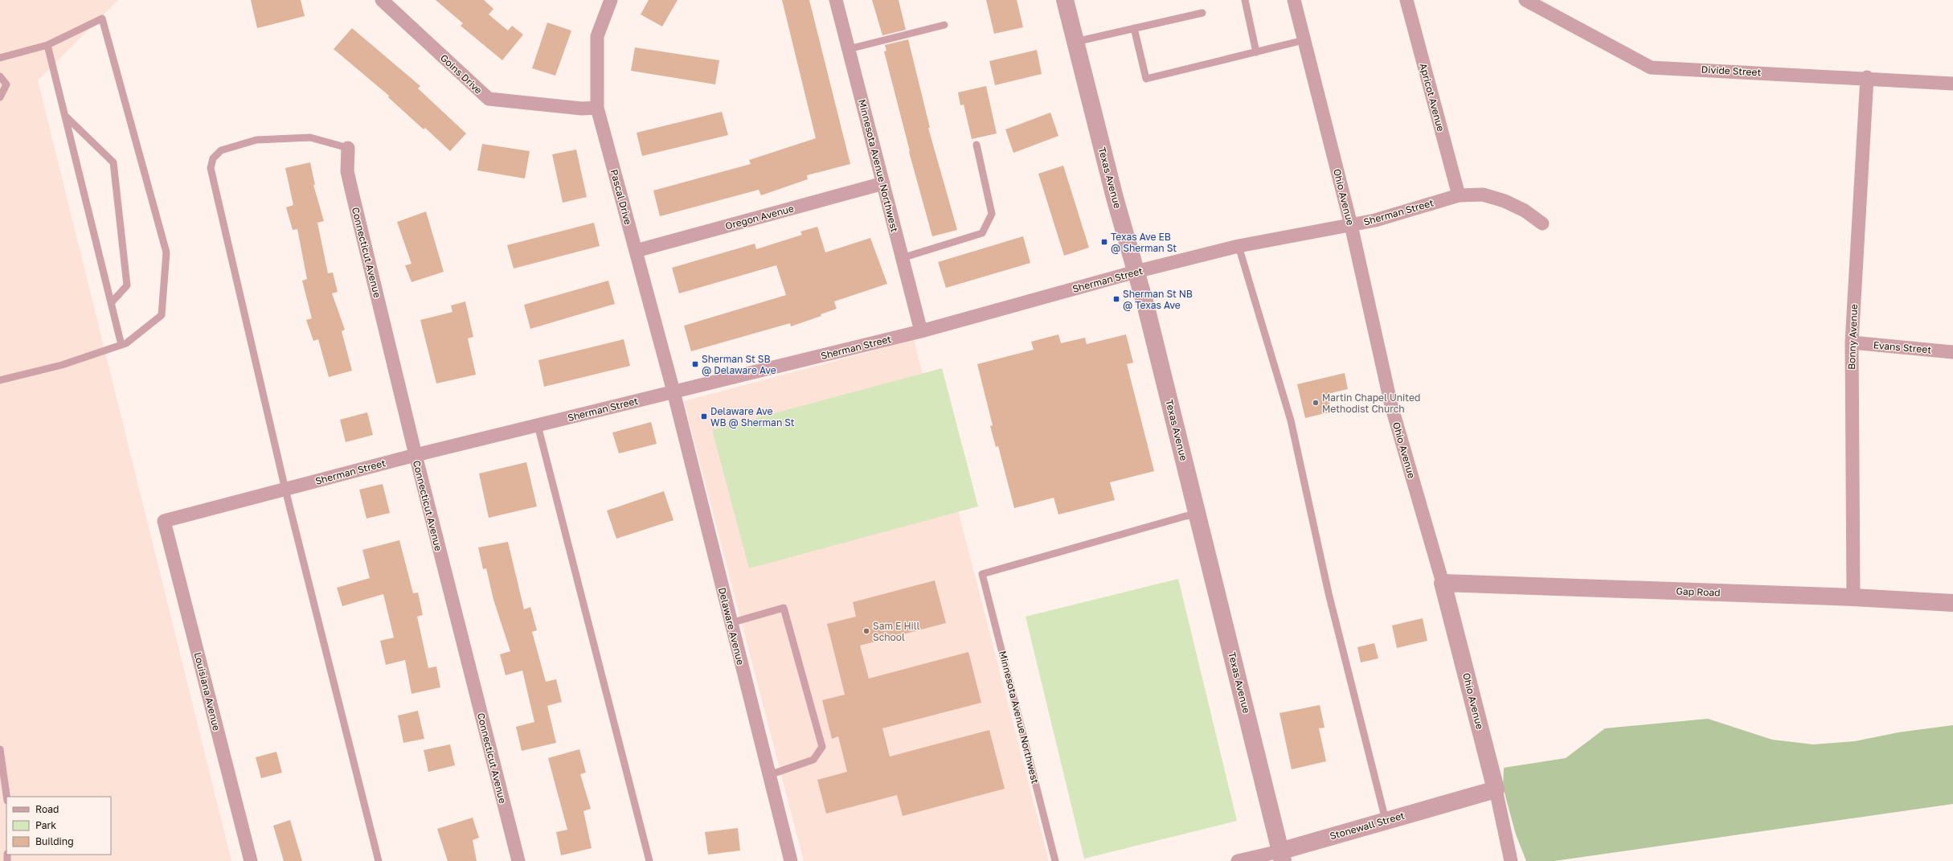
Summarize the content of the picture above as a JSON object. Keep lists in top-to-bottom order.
{
  "streets": {
    "street": [
      "Divide Street",
      "Goins Drive",
      "Apricot Avenue",
      "Minnesota Avenue Northwest",
      "Texas Avenue",
      "Pascal Drive",
      "Ohio Avenue",
      "Sherman Street",
      "Oregon Avenue",
      "Connecticut Avenue",
      "Bonny Avenue",
      "Evans Street",
      "Gap Road",
      "Delaware Avenue",
      "Louisiana Avenue",
      "Stonewall Street"
    ]
  },
  "crossings": [
    ["Divide Street", "Bonny Avenue"],
    ["Goins Drive", "Pascal Drive"],
    ["Apricot Avenue", "Sherman Street"],
    ["Minnesota Avenue Northwest", "Texas Avenue"],
    ["Minnesota Avenue Northwest", "Sherman Street"],
    ["Minnesota Avenue Northwest", "Oregon Avenue"],
    ["Texas Avenue", "Sherman Street"],
    ["Texas Avenue", "Stonewall Street"],
    ["Pascal Drive", "Sherman Street"],
    ["Pascal Drive", "Oregon Avenue"],
    ["Pascal Drive", "Delaware Avenue"],
    ["Ohio Avenue", "Sherman Street"],
    ["Ohio Avenue", "Gap Road"],
    ["Ohio Avenue", "Stonewall Street"],
    ["Sherman Street", "Connecticut Avenue"],
    ["Sherman Street", "Delaware Avenue"],
    ["Sherman Street", "Louisiana Avenue"],
    ["Bonny Avenue", "Evans Street"],
    ["Bonny Avenue", "Gap Road"]
  ],
  "places": {
    "transit": [
      "Texas Ave EB @ Sherman St",
      "Sherman St NB @ Texas Ave",
      "Sherman St SB @ Delaware Ave",
      "Delaware Ave WB @ Sherman St"
    ],
    "other": ["Martin Chapel United Methodist Church", "Sam E Hill School"]
  },
  "legend": ["Road", "Park", "Building"]
}
